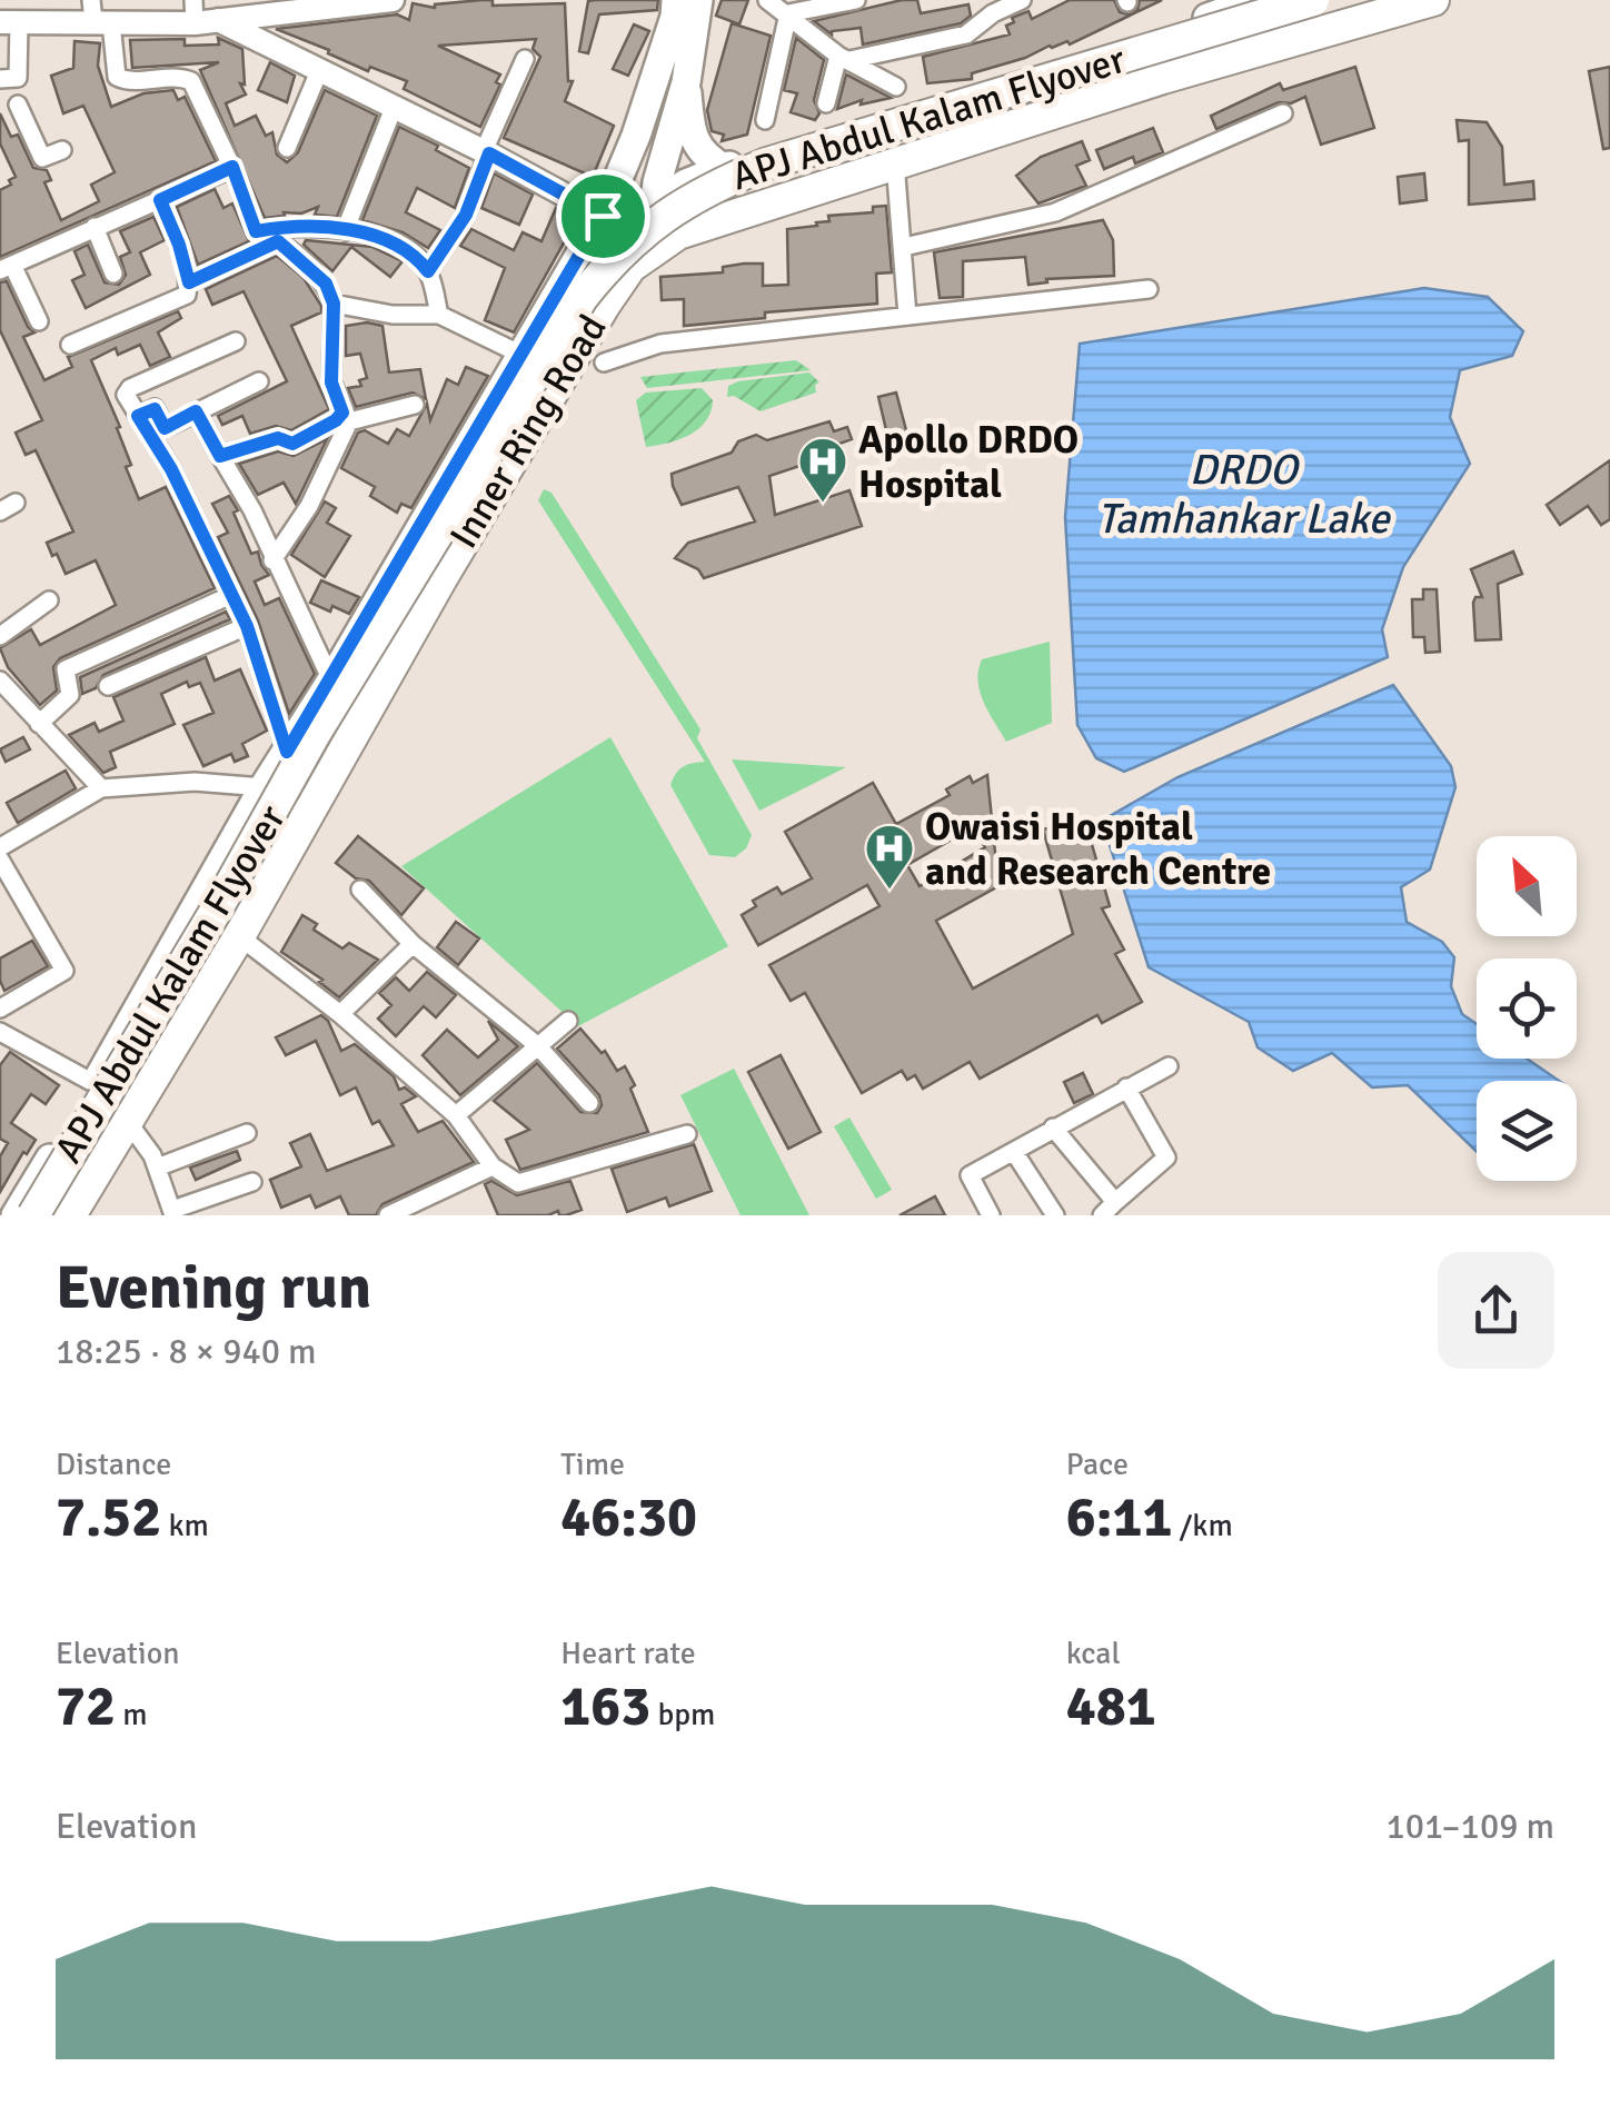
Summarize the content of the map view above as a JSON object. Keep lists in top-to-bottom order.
{
  "streets": {
    "highway": ["APJ Abdul Kalam Flyover", "Inner Ring Road"]
  },
  "water": ["DRDO Tamhankar Lake"],
  "places": {
    "hospital": ["Apollo DRDO Hospital", "Owaisi Hospital and Research Centre"]
  },
  "north": "top left",
  "page": {
    "heading": ["Evening run", "18:25 · 8 × 940 m"],
    "stats": [
      ["Distance", "7.52 km"],
      ["Time", "46:30"],
      ["Pace", "6:11 /km"],
      ["Elevation", "72 m"],
      ["Heart rate", "163 bpm"],
      ["kcal", "481"]
    ],
    "chart": ["Elevation", "101–109 m"]
  }
}
